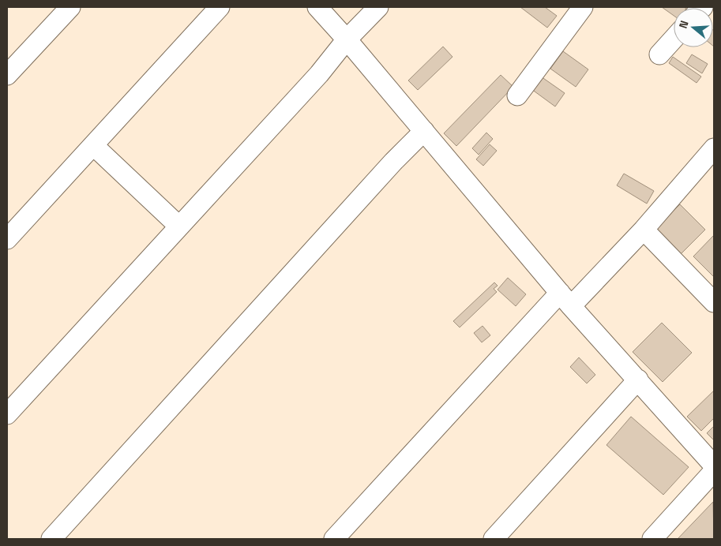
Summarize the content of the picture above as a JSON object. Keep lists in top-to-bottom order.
{
  "north": "left"
}
